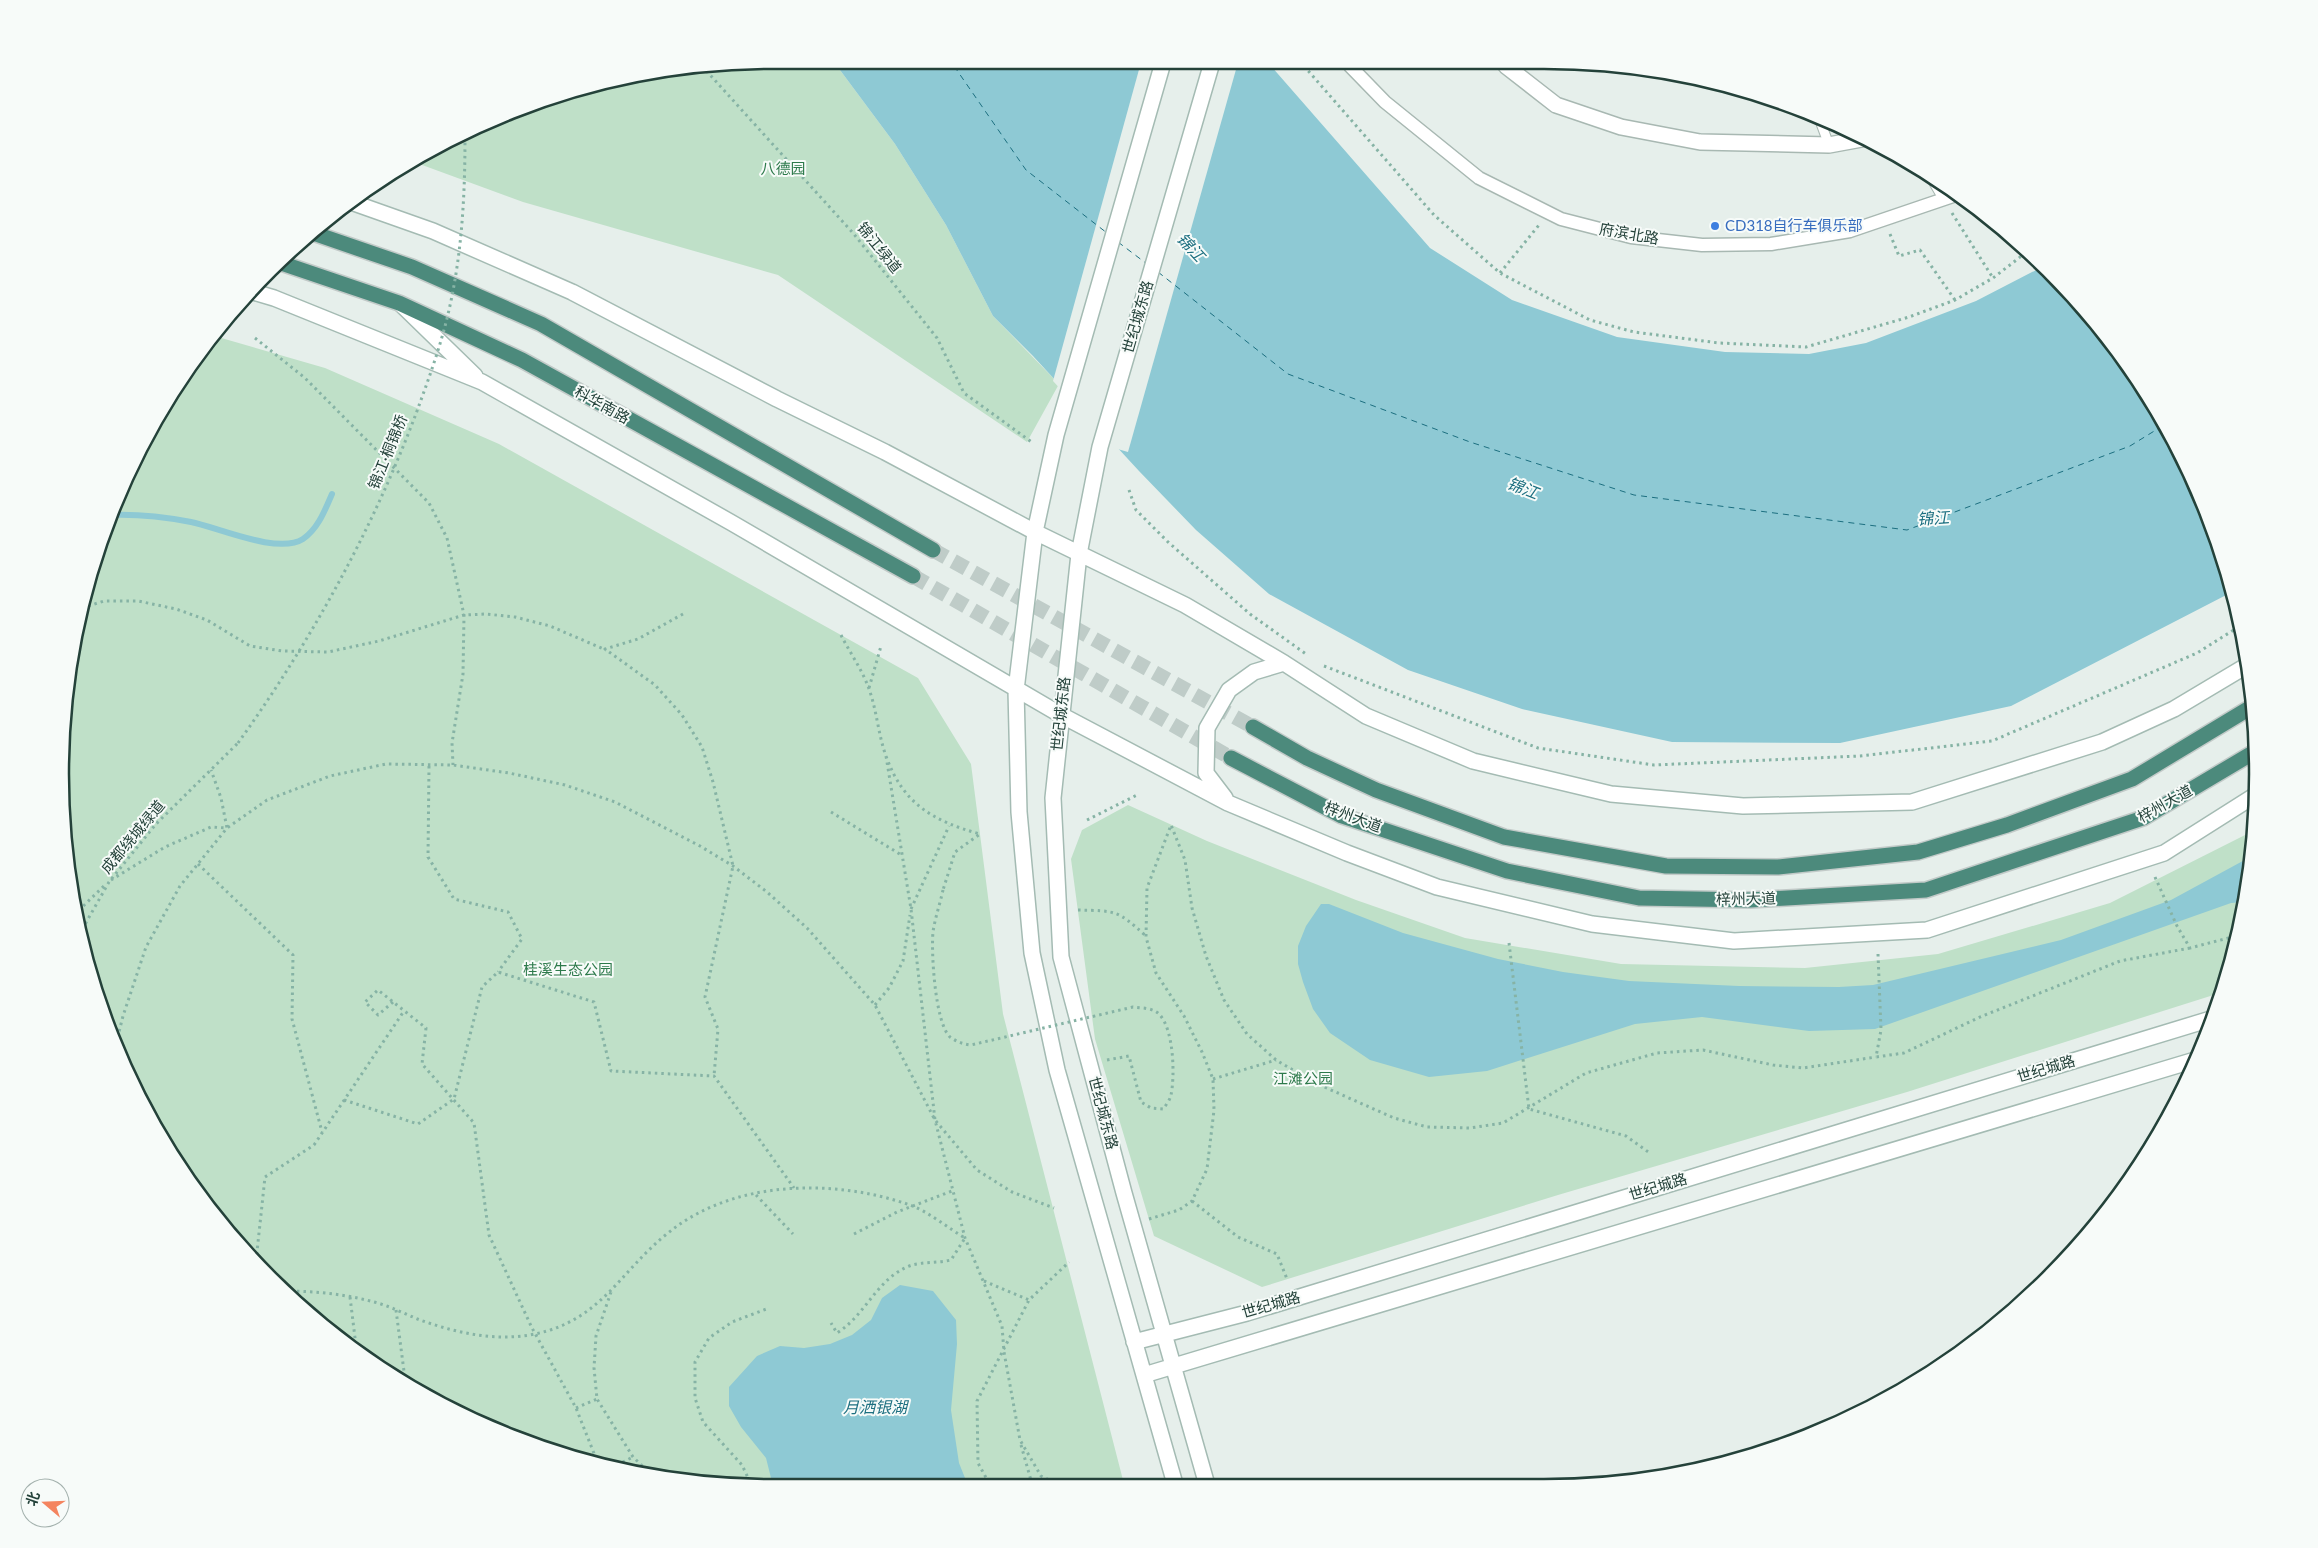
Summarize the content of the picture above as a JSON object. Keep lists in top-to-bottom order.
{
  "streets": {
    "highway": ["科华南路", "梓州大道"],
    "main road": ["世纪城东路", "世纪城路"],
    "street": ["府滨北路"],
    "path": ["锦江绿道", "锦江·桐锦桥", "成都绕城绿道"]
  },
  "crossings": [
    ["世纪城东路", "世纪城路"],
    ["锦江·桐锦桥", "成都绕城绿道"]
  ],
  "water": ["锦江", "月洒银湖"],
  "parks": ["八德园", "桂溪生态公园", "江滩公园"],
  "places": ["CD318自行车俱乐部"],
  "north": "left"
}
